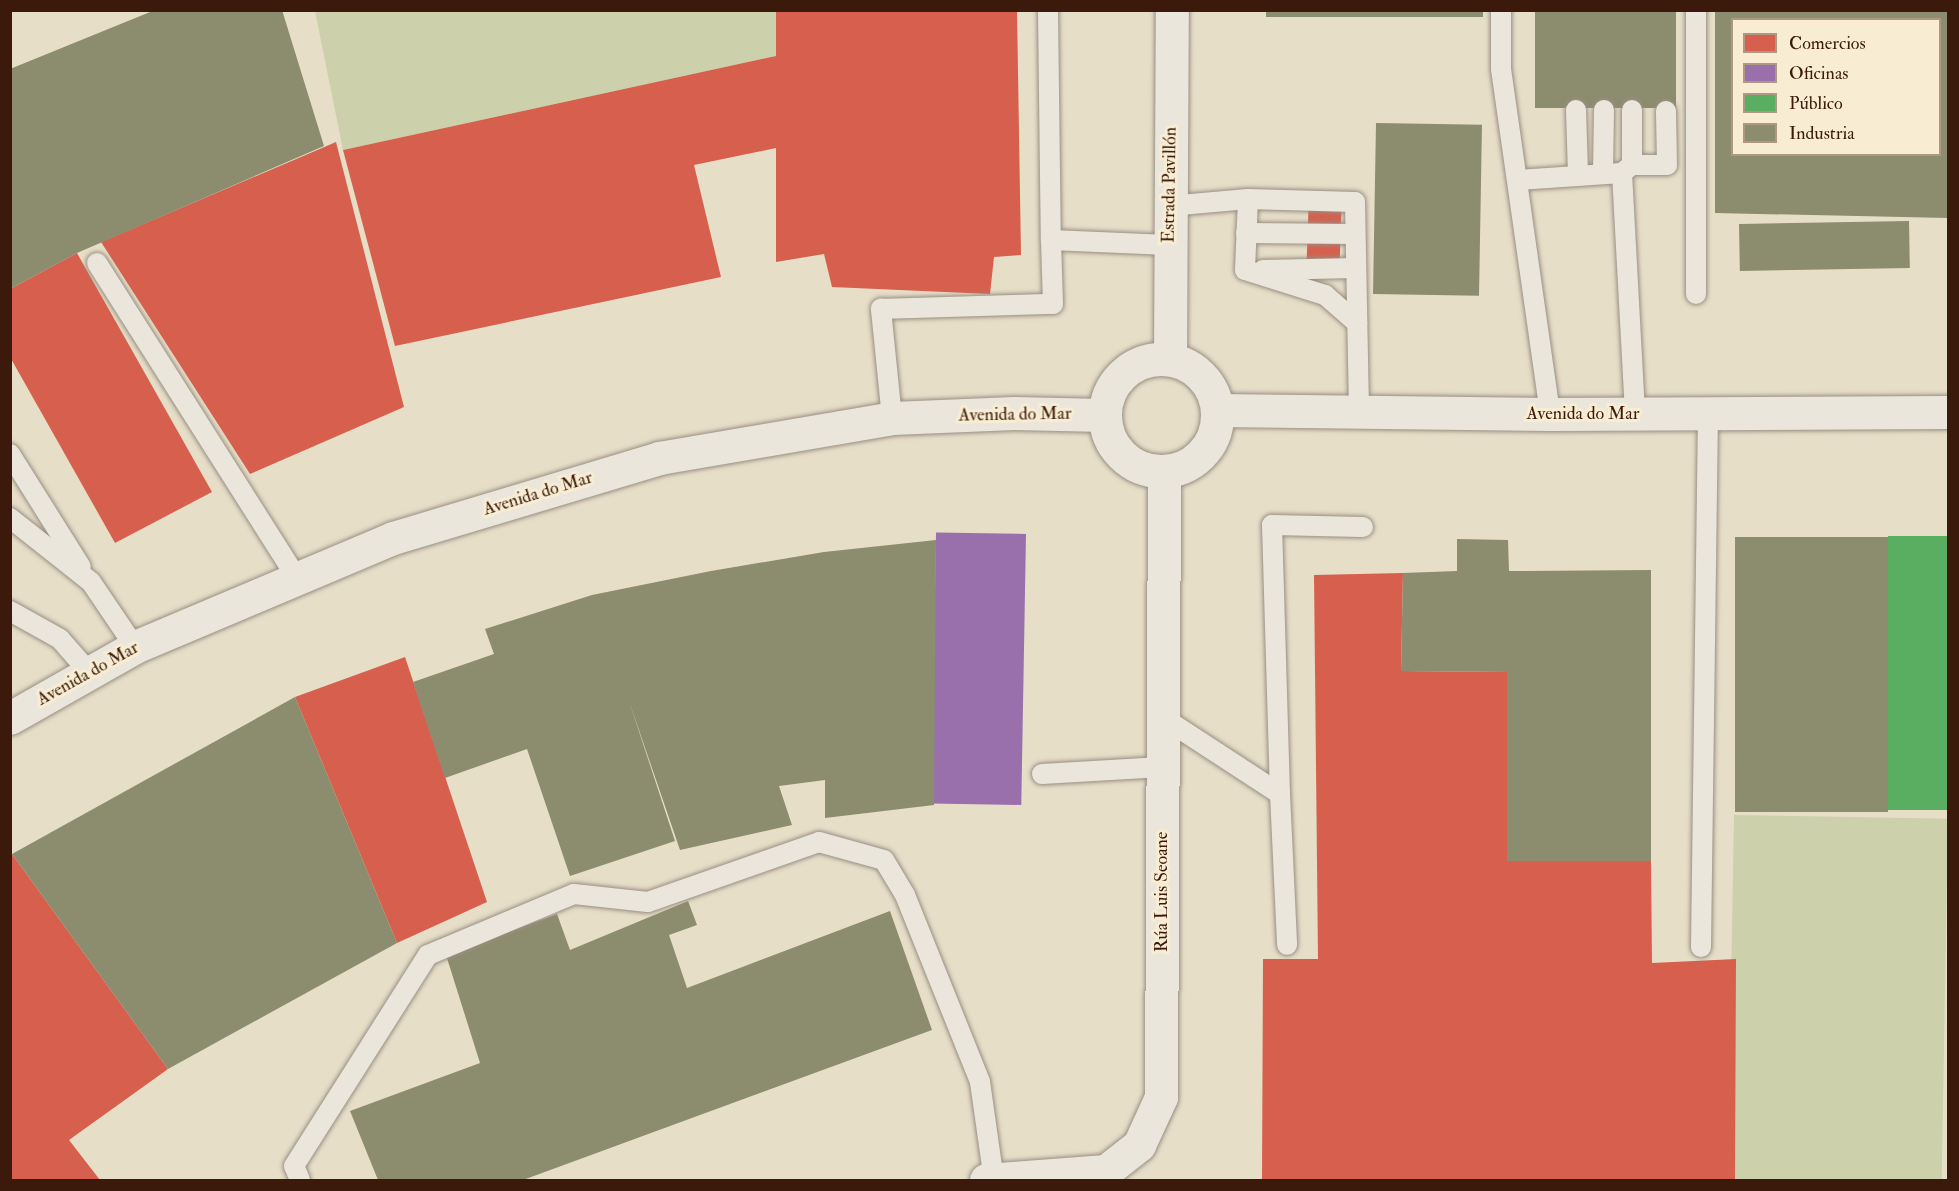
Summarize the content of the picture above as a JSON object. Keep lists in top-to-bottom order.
{
  "streets": {
    "street": ["Estrada Pavillón", "Avenida do Mar", "Rúa Luis Seoane"]
  },
  "crossings": [
    ["Estrada Pavillón", "Avenida do Mar"],
    ["Estrada Pavillón", "Rúa Luis Seoane"],
    ["Avenida do Mar", "Rúa Luis Seoane"]
  ],
  "legend": [
    "Comercios",
    "Oficinas",
    "Público",
    "Industria"
  ]
}
